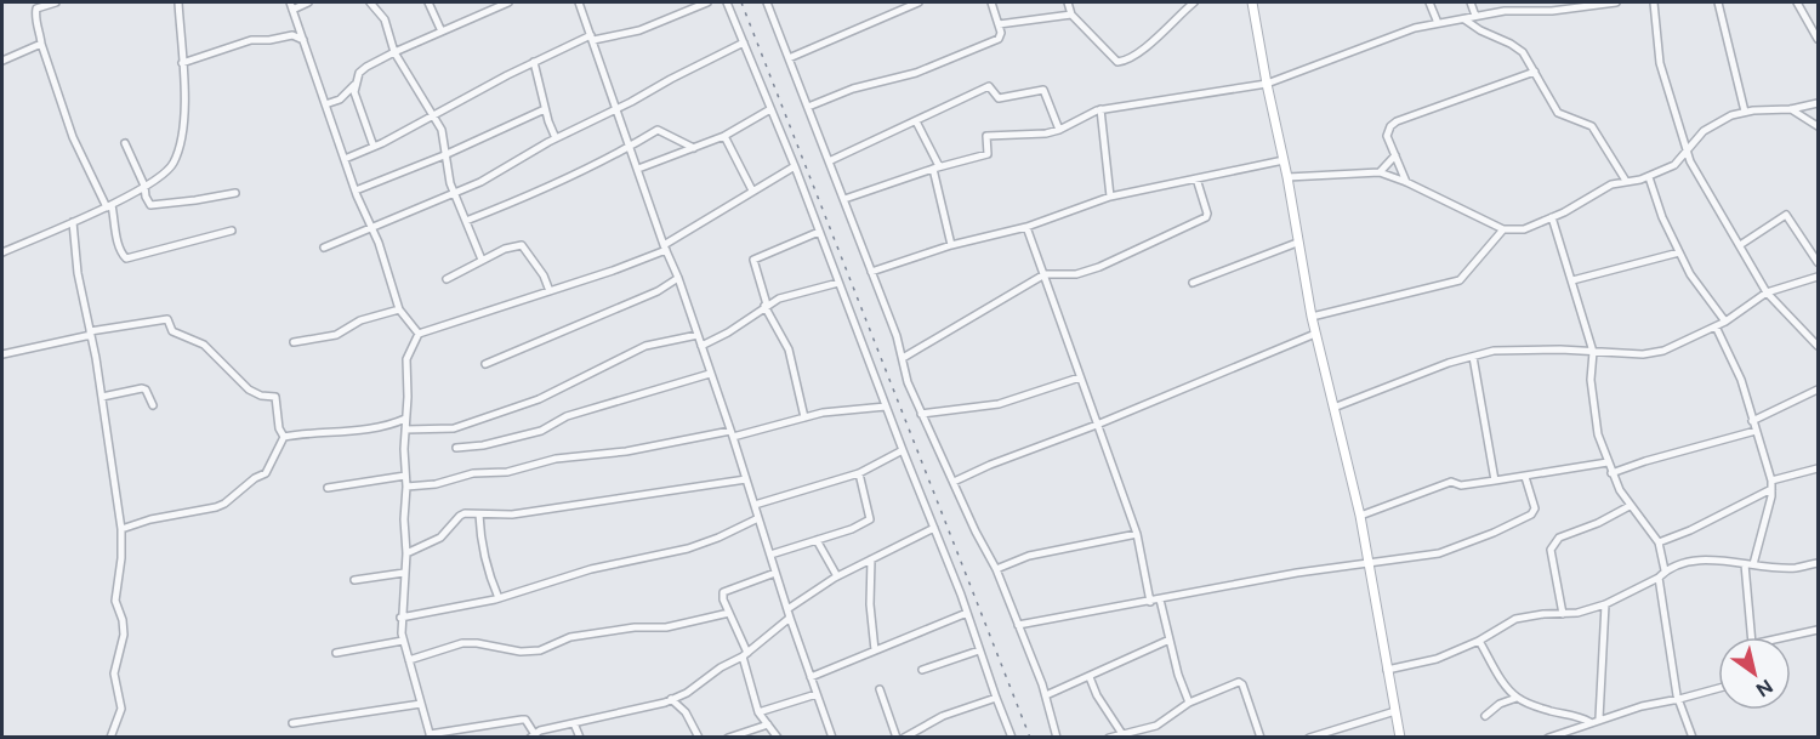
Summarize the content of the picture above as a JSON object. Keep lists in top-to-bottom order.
{
  "north": "bottom right"
}
